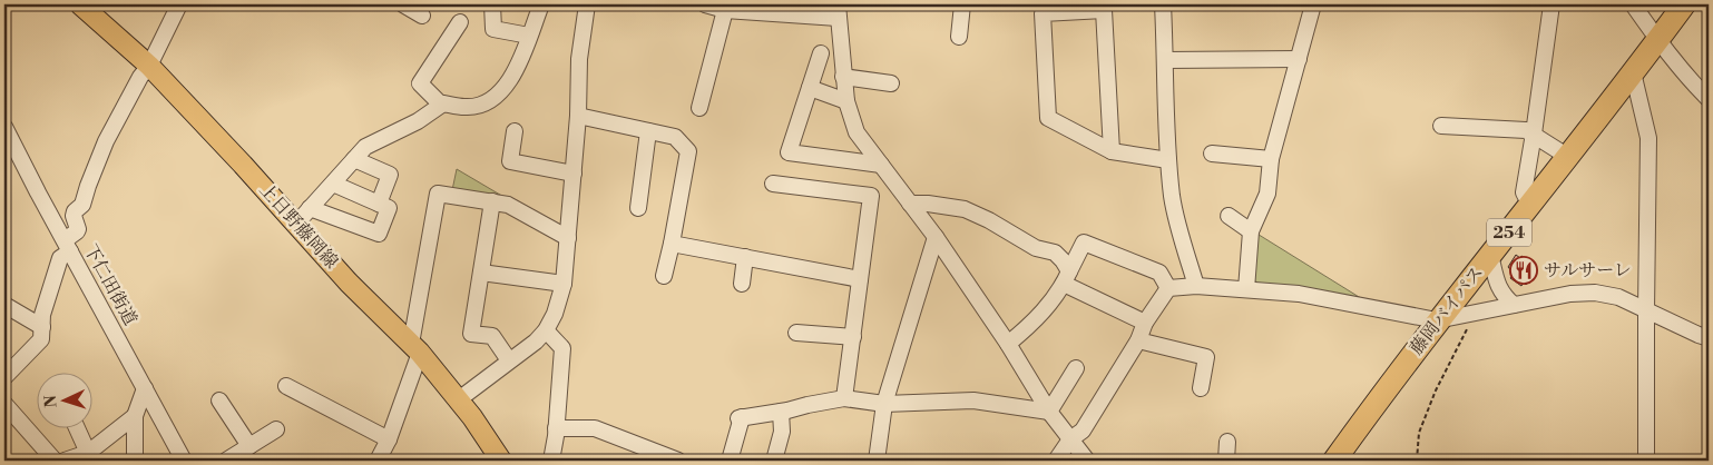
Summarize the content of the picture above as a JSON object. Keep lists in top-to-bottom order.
{
  "streets": {
    "highway": ["254", "藤岡バイパス"],
    "main road": ["上日野藤岡線"],
    "street": ["下仁田街道"]
  },
  "places": {
    "restaurant": ["サルサーレ"]
  },
  "north": "left"
}
